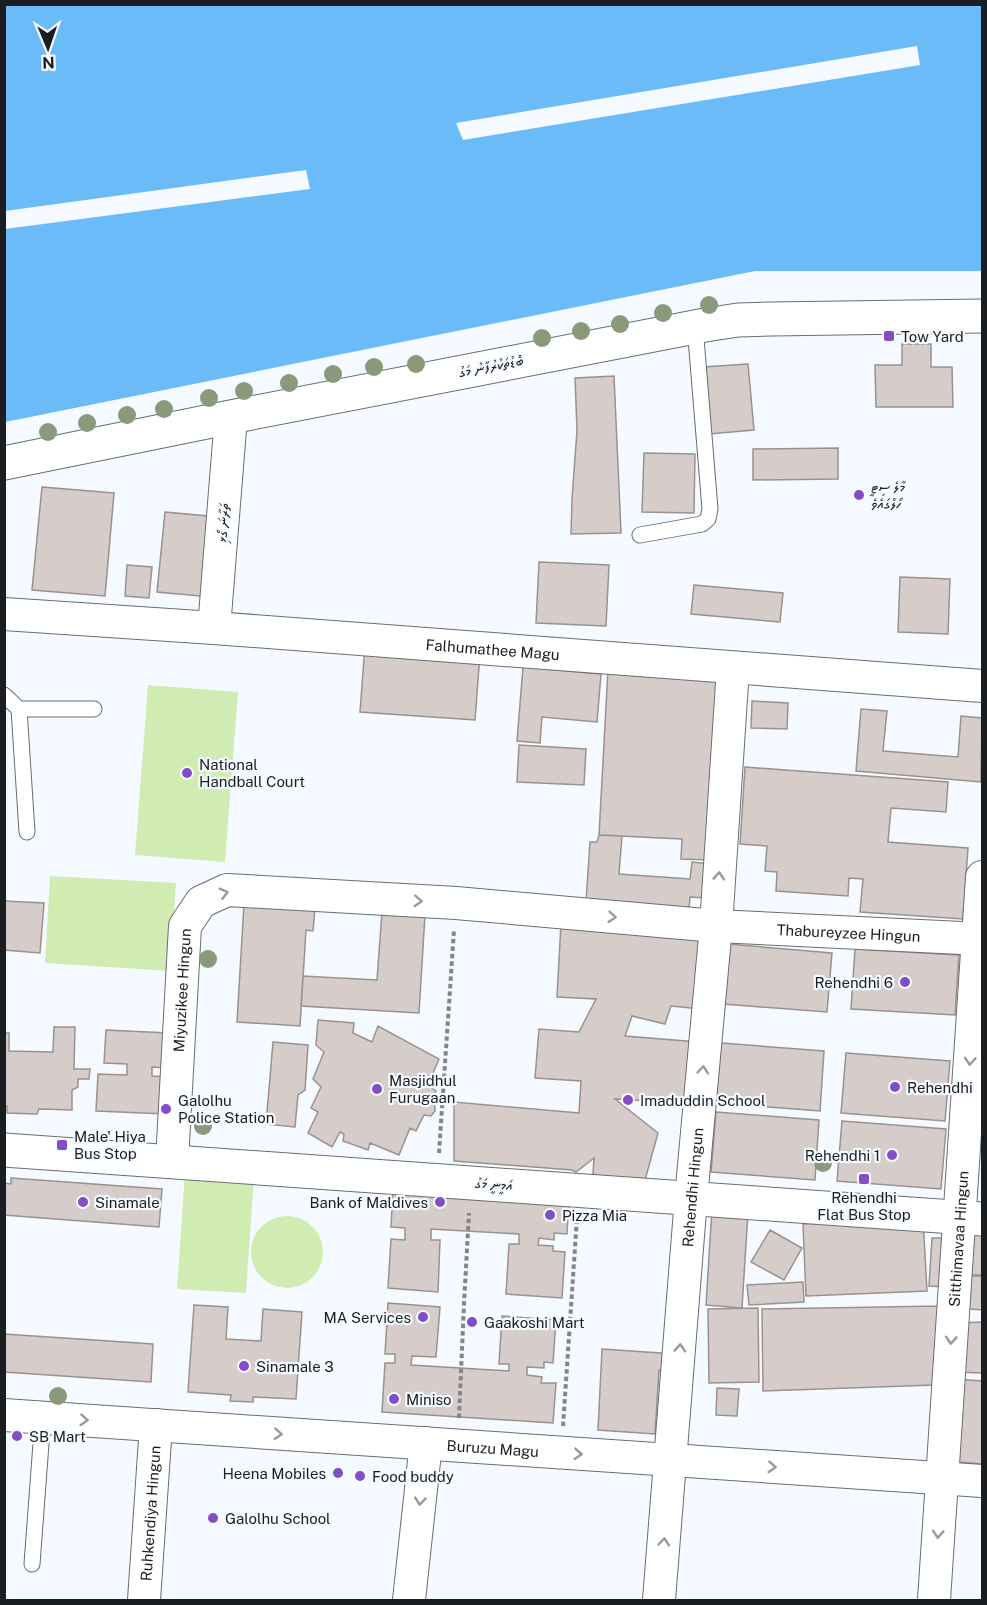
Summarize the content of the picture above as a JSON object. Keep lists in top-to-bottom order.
{
  "streets": {
    "main road": ["ބޮޑުތަކުރުފާނު މަގު", "އަމީނީ މަގު"],
    "street": [
      "ތަރާނަ ގޯޅި",
      "Falhumathee Magu",
      "Thabureyzee Hingun",
      "Miyuzikee Hingun",
      "Rehendhi Hingun",
      "Sitthimavaa Hingun",
      "Buruzu Magu",
      "Ruhkendiya Hingun"
    ]
  },
  "crossings": [
    ["ބޮޑުތަކުރުފާނު މަގު", "ތަރާނަ ގޯޅި"],
    ["ތަރާނަ ގޯޅި", "Falhumathee Magu"],
    ["Falhumathee Magu", "Rehendhi Hingun"],
    ["Thabureyzee Hingun", "Miyuzikee Hingun"],
    ["Thabureyzee Hingun", "Rehendhi Hingun"],
    ["Thabureyzee Hingun", "Sitthimavaa Hingun"],
    ["Miyuzikee Hingun", "އަމީނީ މަގު"],
    ["Miyuzikee Hingun", "Rehendhi Hingun"],
    ["އަމީނީ މަގު", "Rehendhi Hingun"],
    ["އަމީނީ މަގު", "Sitthimavaa Hingun"],
    ["Rehendhi Hingun", "Buruzu Magu"],
    ["Sitthimavaa Hingun", "Buruzu Magu"],
    ["Buruzu Magu", "Ruhkendiya Hingun"]
  ],
  "one_way": ["Rehendhi Hingun", "Sitthimavaa Hingun", "Buruzu Magu"],
  "places": {
    "transit": ["Tow Yard", "Male' Hiya Bus Stop", "Rehendhi Flat Bus Stop"],
    "other": [
      "މާލެ ސިޓީ ހޯލްގައެވެ",
      "National Handball Court",
      "Rehendhi 6",
      "Rehendhi",
      "Masjidhul Furugaan",
      "Imaduddin School",
      "Galolhu Police Station",
      "Rehendhi 1",
      "Sinamale",
      "Bank of Maldives",
      "Pizza Mia",
      "MA Services",
      "Gaakoshi Mart",
      "Sinamale 3",
      "Miniso",
      "SB Mart",
      "Heena Mobiles",
      "Food buddy",
      "Galolhu School"
    ]
  },
  "north": "bottom"
}
